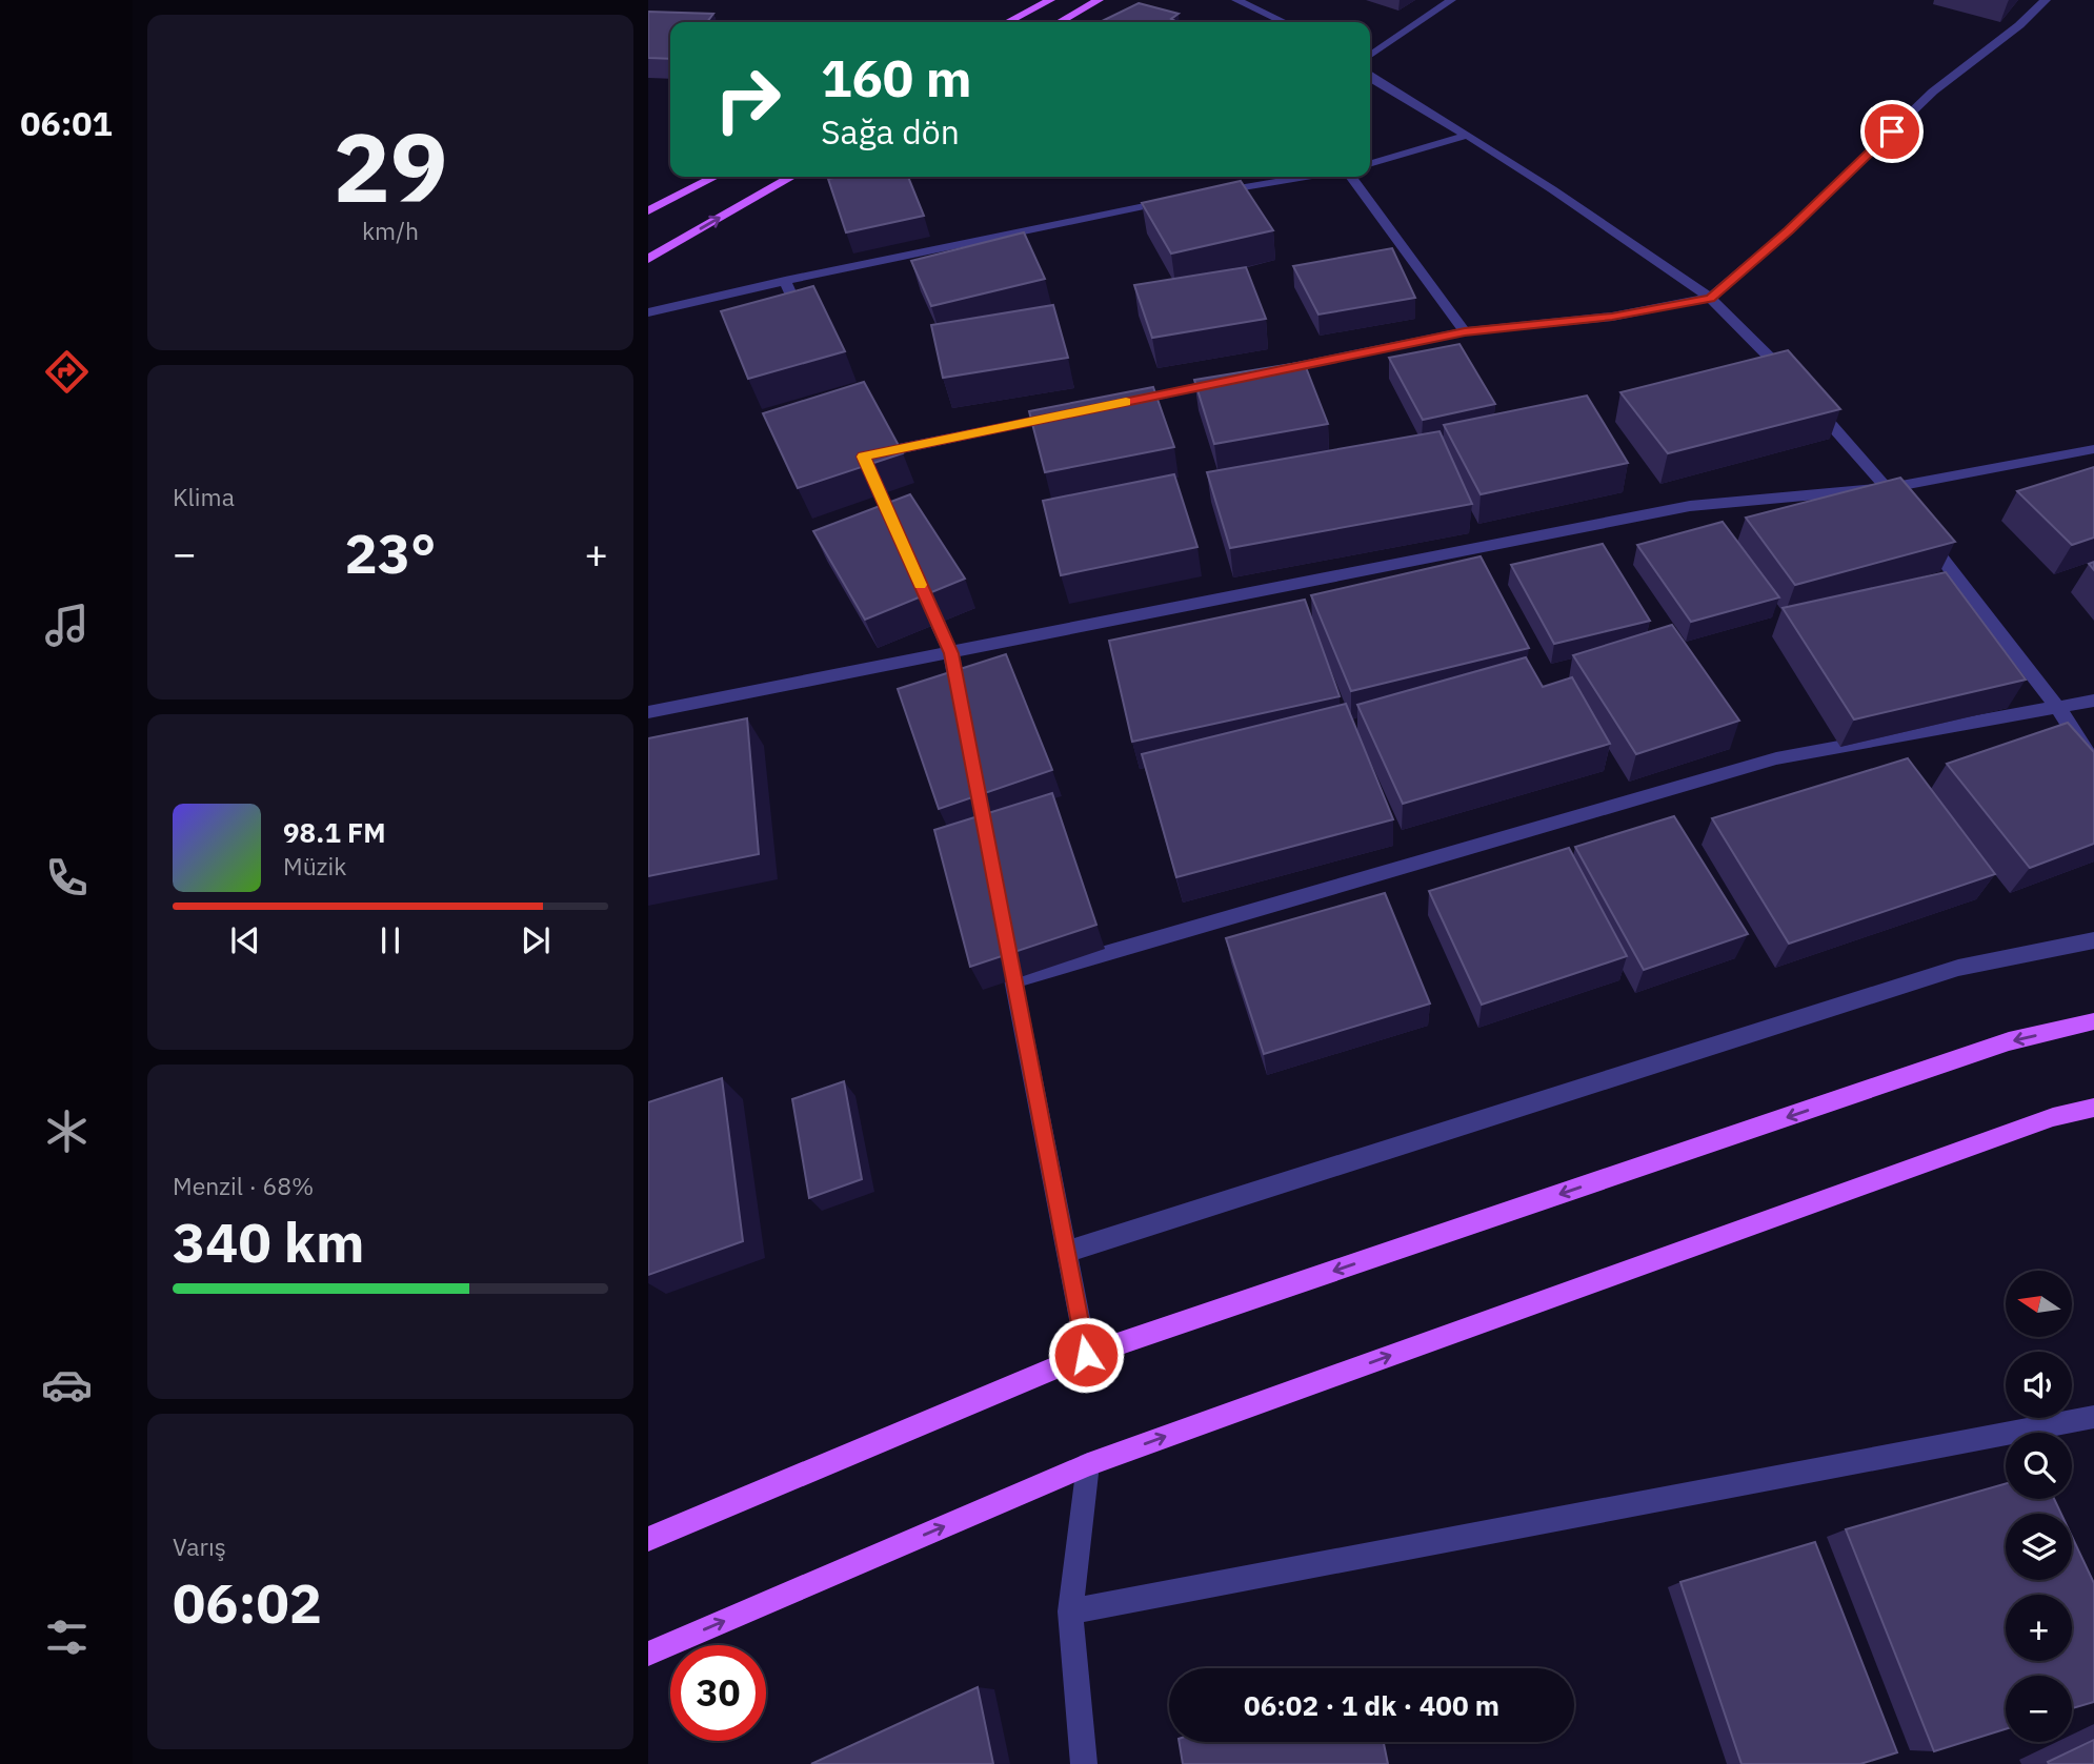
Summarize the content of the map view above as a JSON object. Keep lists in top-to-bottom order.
{
  "north": "left",
  "page": {
    "tabs": "06:01",
    "tile": [
      ["29", "km/h"],
      "Klima",
      ["Menzil · 68%", "340 km"],
      ["Varış", "06:02"]
    ],
    "turn": ["160 m", "Sağa dön"],
    "heat": ["−", "23°", "+"],
    "song": ["98.1 FM", "Müzik"],
    "map_buttons": ["+", "−"],
    "limit": "30",
    "trip": "06:02 · 1 dk · 400 m"
  }
}
